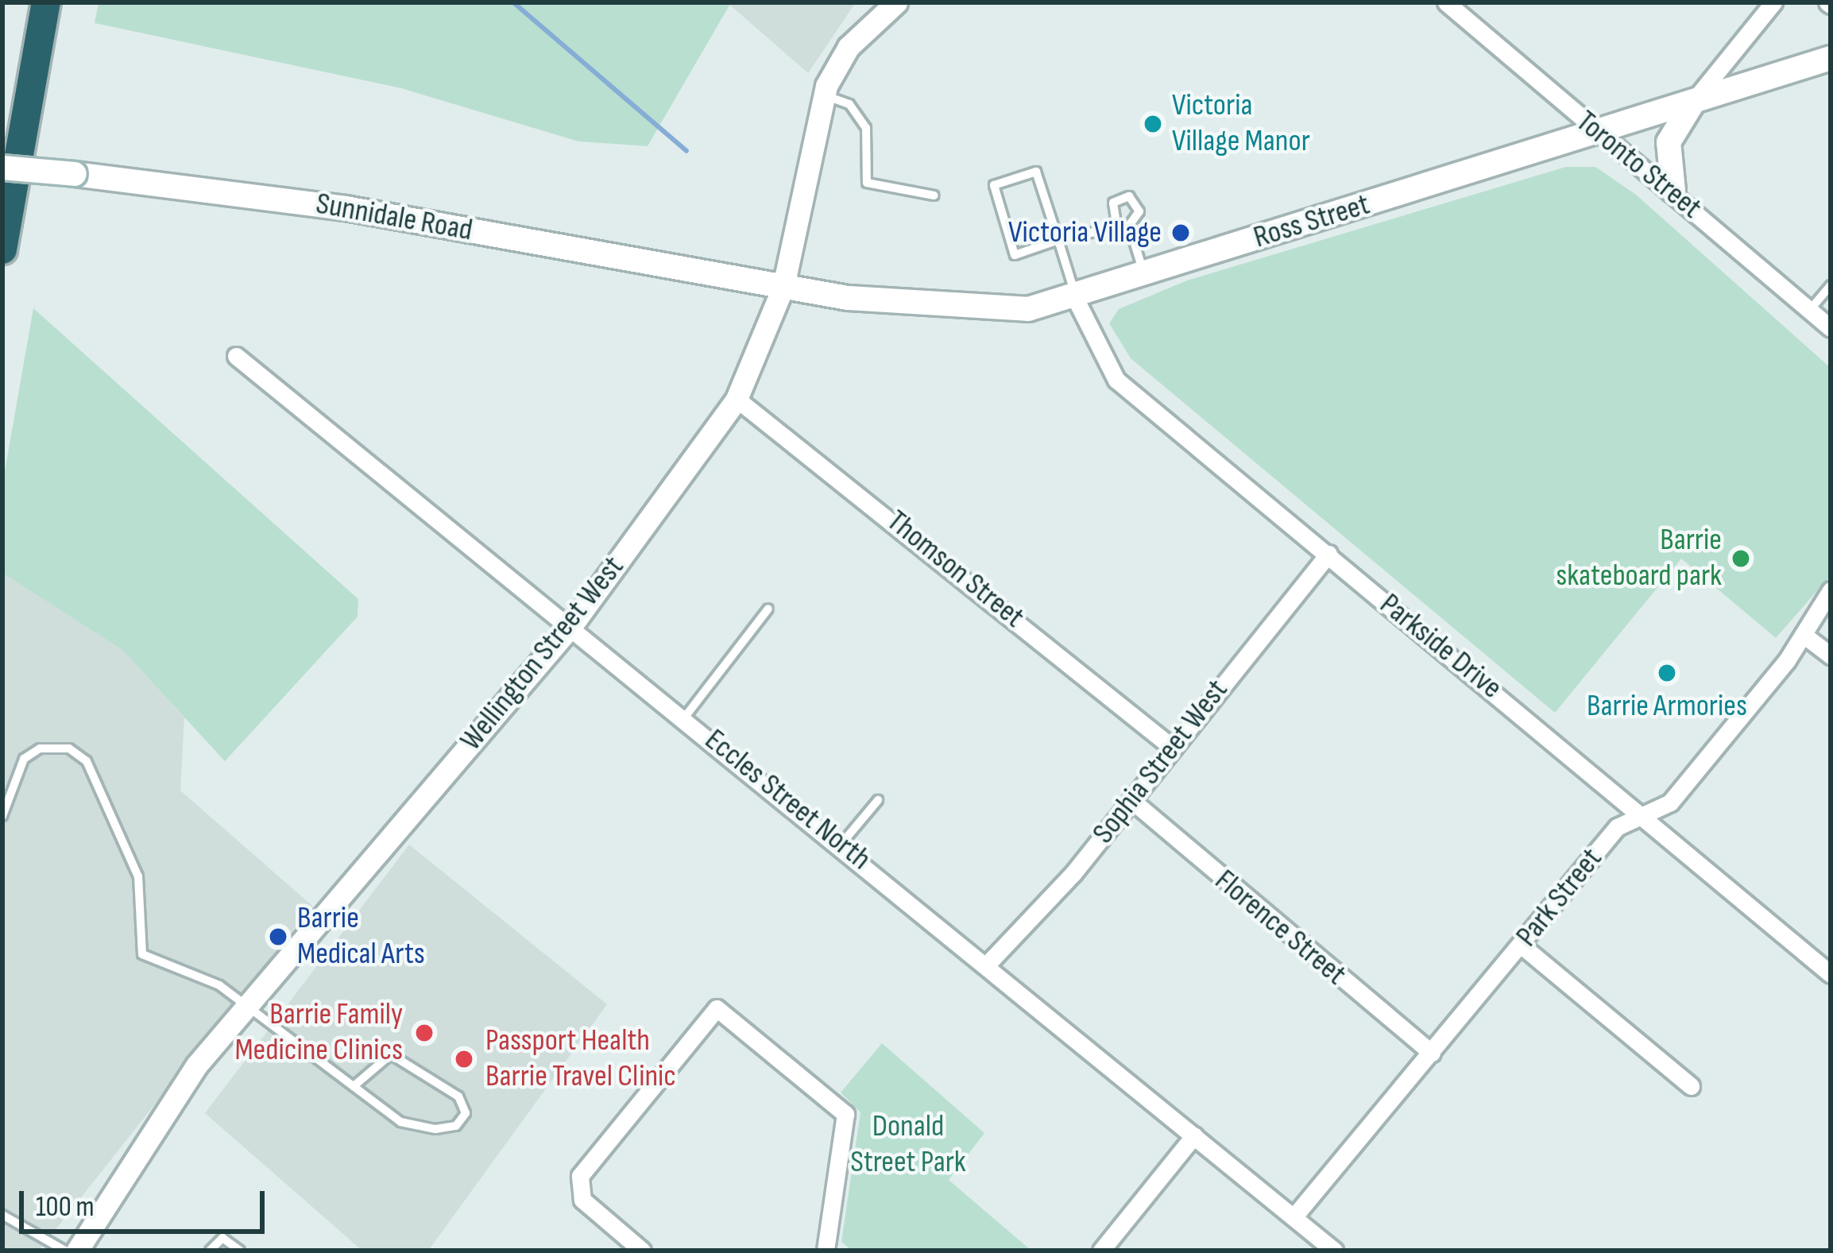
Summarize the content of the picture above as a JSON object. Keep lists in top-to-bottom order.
{
  "streets": {
    "main road": ["Sunnidale Road", "Ross Street"],
    "street": [
      "Toronto Street",
      "Thomson Street",
      "Parkside Drive",
      "Wellington Street West",
      "Sophia Street West",
      "Eccles Street North",
      "Park Street",
      "Florence Street"
    ]
  },
  "crossings": [
    ["Toronto Street", "Ross Street"],
    ["Sunnidale Road", "Ross Street"],
    ["Sunnidale Road", "Wellington Street West"],
    ["Ross Street", "Parkside Drive"],
    ["Ross Street", "Wellington Street West"],
    ["Thomson Street", "Wellington Street West"],
    ["Thomson Street", "Sophia Street West"],
    ["Parkside Drive", "Sophia Street West"],
    ["Parkside Drive", "Park Street"],
    ["Wellington Street West", "Eccles Street North"],
    ["Sophia Street West", "Eccles Street North"],
    ["Sophia Street West", "Florence Street"],
    ["Eccles Street North", "Park Street"],
    ["Park Street", "Florence Street"]
  ],
  "parks": ["Donald Street Park"],
  "places": [
    "Victoria Village Manor",
    "Victoria Village",
    "Barrie skateboard park",
    "Barrie Armories",
    "Barrie Medical Arts",
    "Barrie Family Medicine Clinics",
    "Passport Health Barrie Travel Clinic"
  ],
  "scale_bar": "100 m"
}
